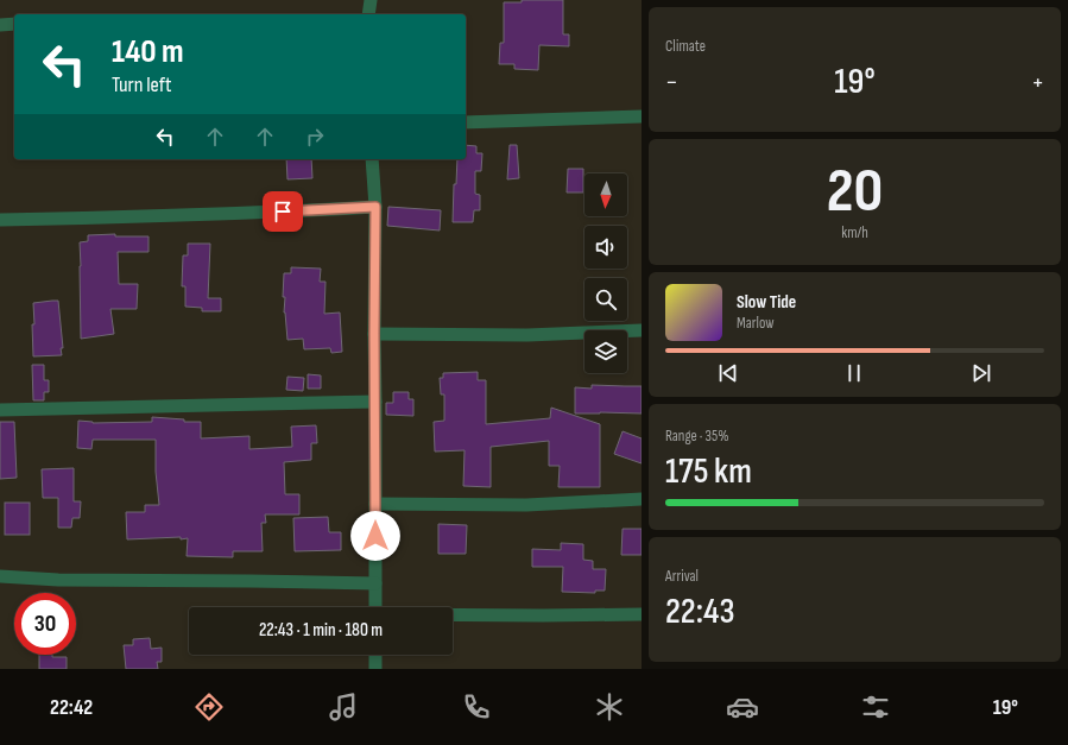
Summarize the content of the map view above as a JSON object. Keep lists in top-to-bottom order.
{
  "north": "bottom",
  "page": {
    "tile": [
      "Climate",
      ["20", "km/h"],
      ["Range · 35%", "175 km"],
      ["Arrival", "22:43"]
    ],
    "turn": ["140 m", "Turn left"],
    "heat": ["−", "19°", "+"],
    "song": ["Slow Tide", "Marlow"],
    "limit": "30",
    "trip": "22:43 · 1 min · 180 m",
    "tabs": ["22:42", "19°"]
  }
}
